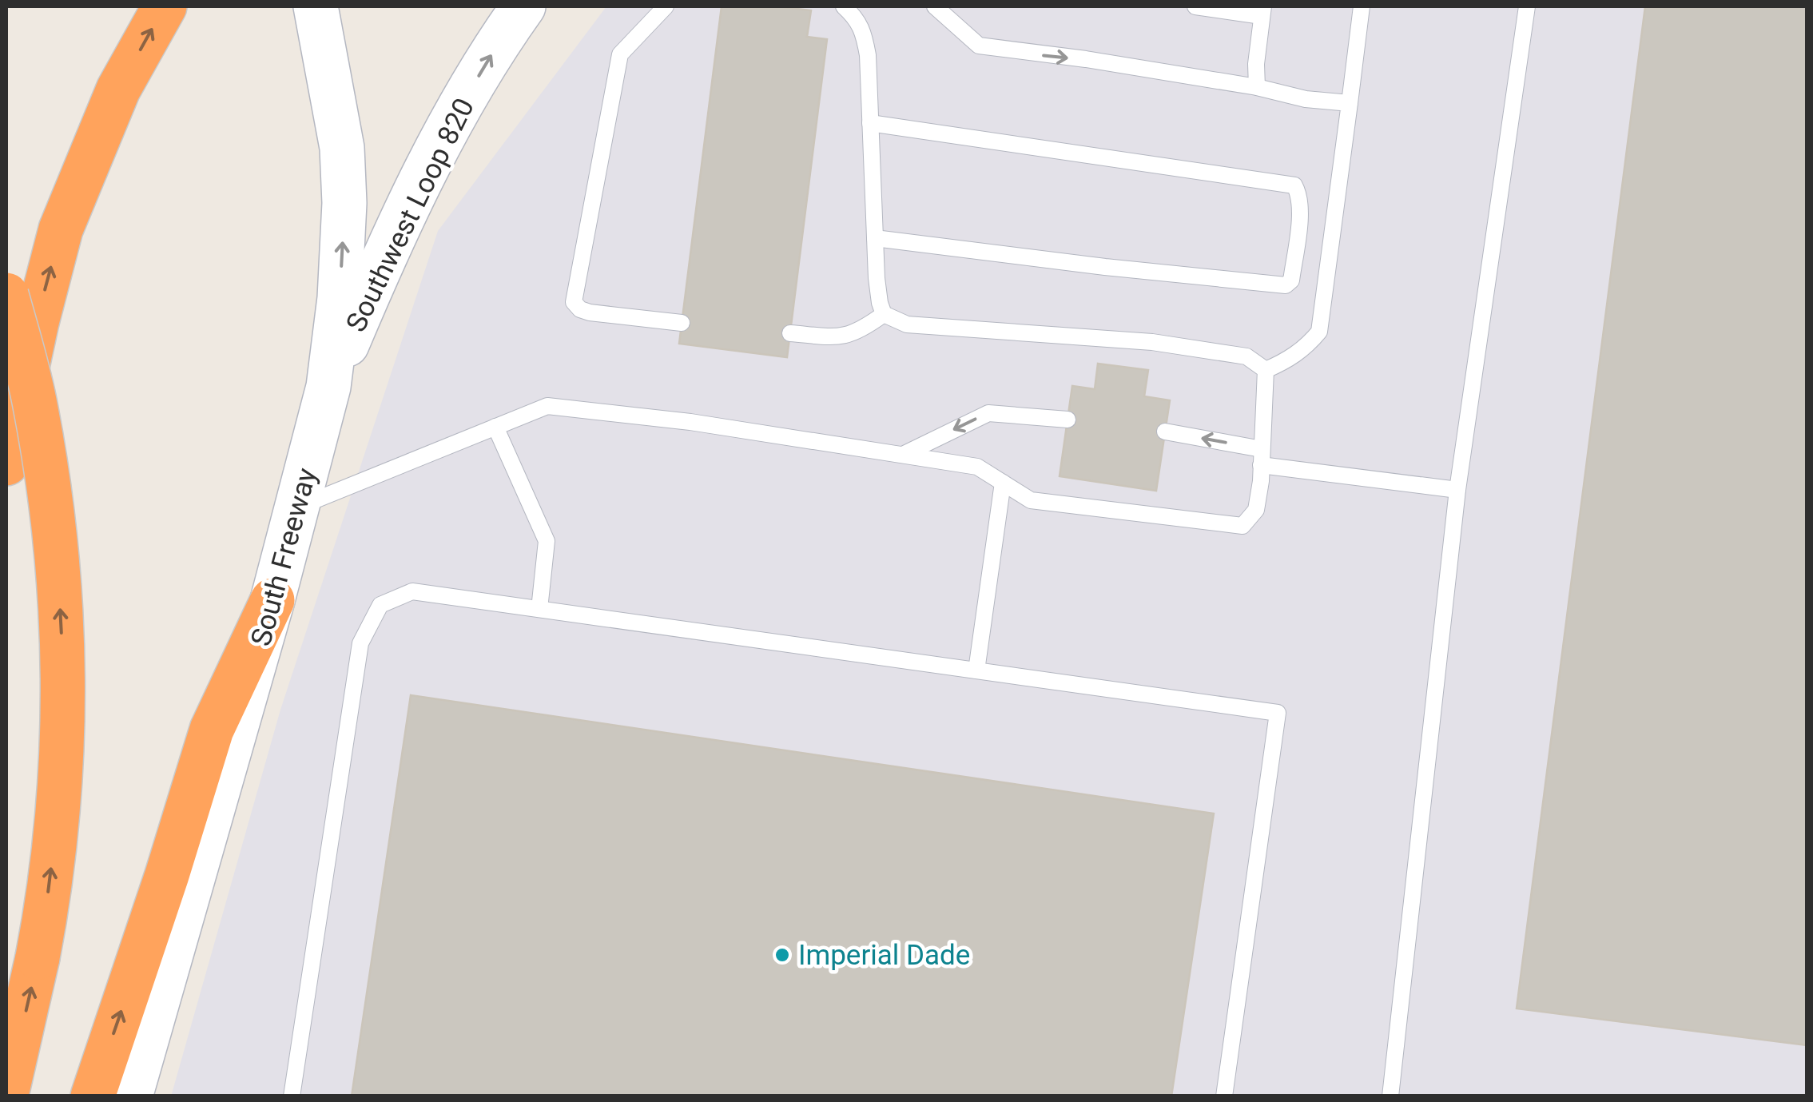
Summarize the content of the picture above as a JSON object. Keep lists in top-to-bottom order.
{
  "streets": {
    "main road": ["Southwest Loop 820", "South Freeway"]
  },
  "crossings": [
    ["Southwest Loop 820", "South Freeway"]
  ],
  "one_way": ["Southwest Loop 820"],
  "places": ["Imperial Dade"]
}
